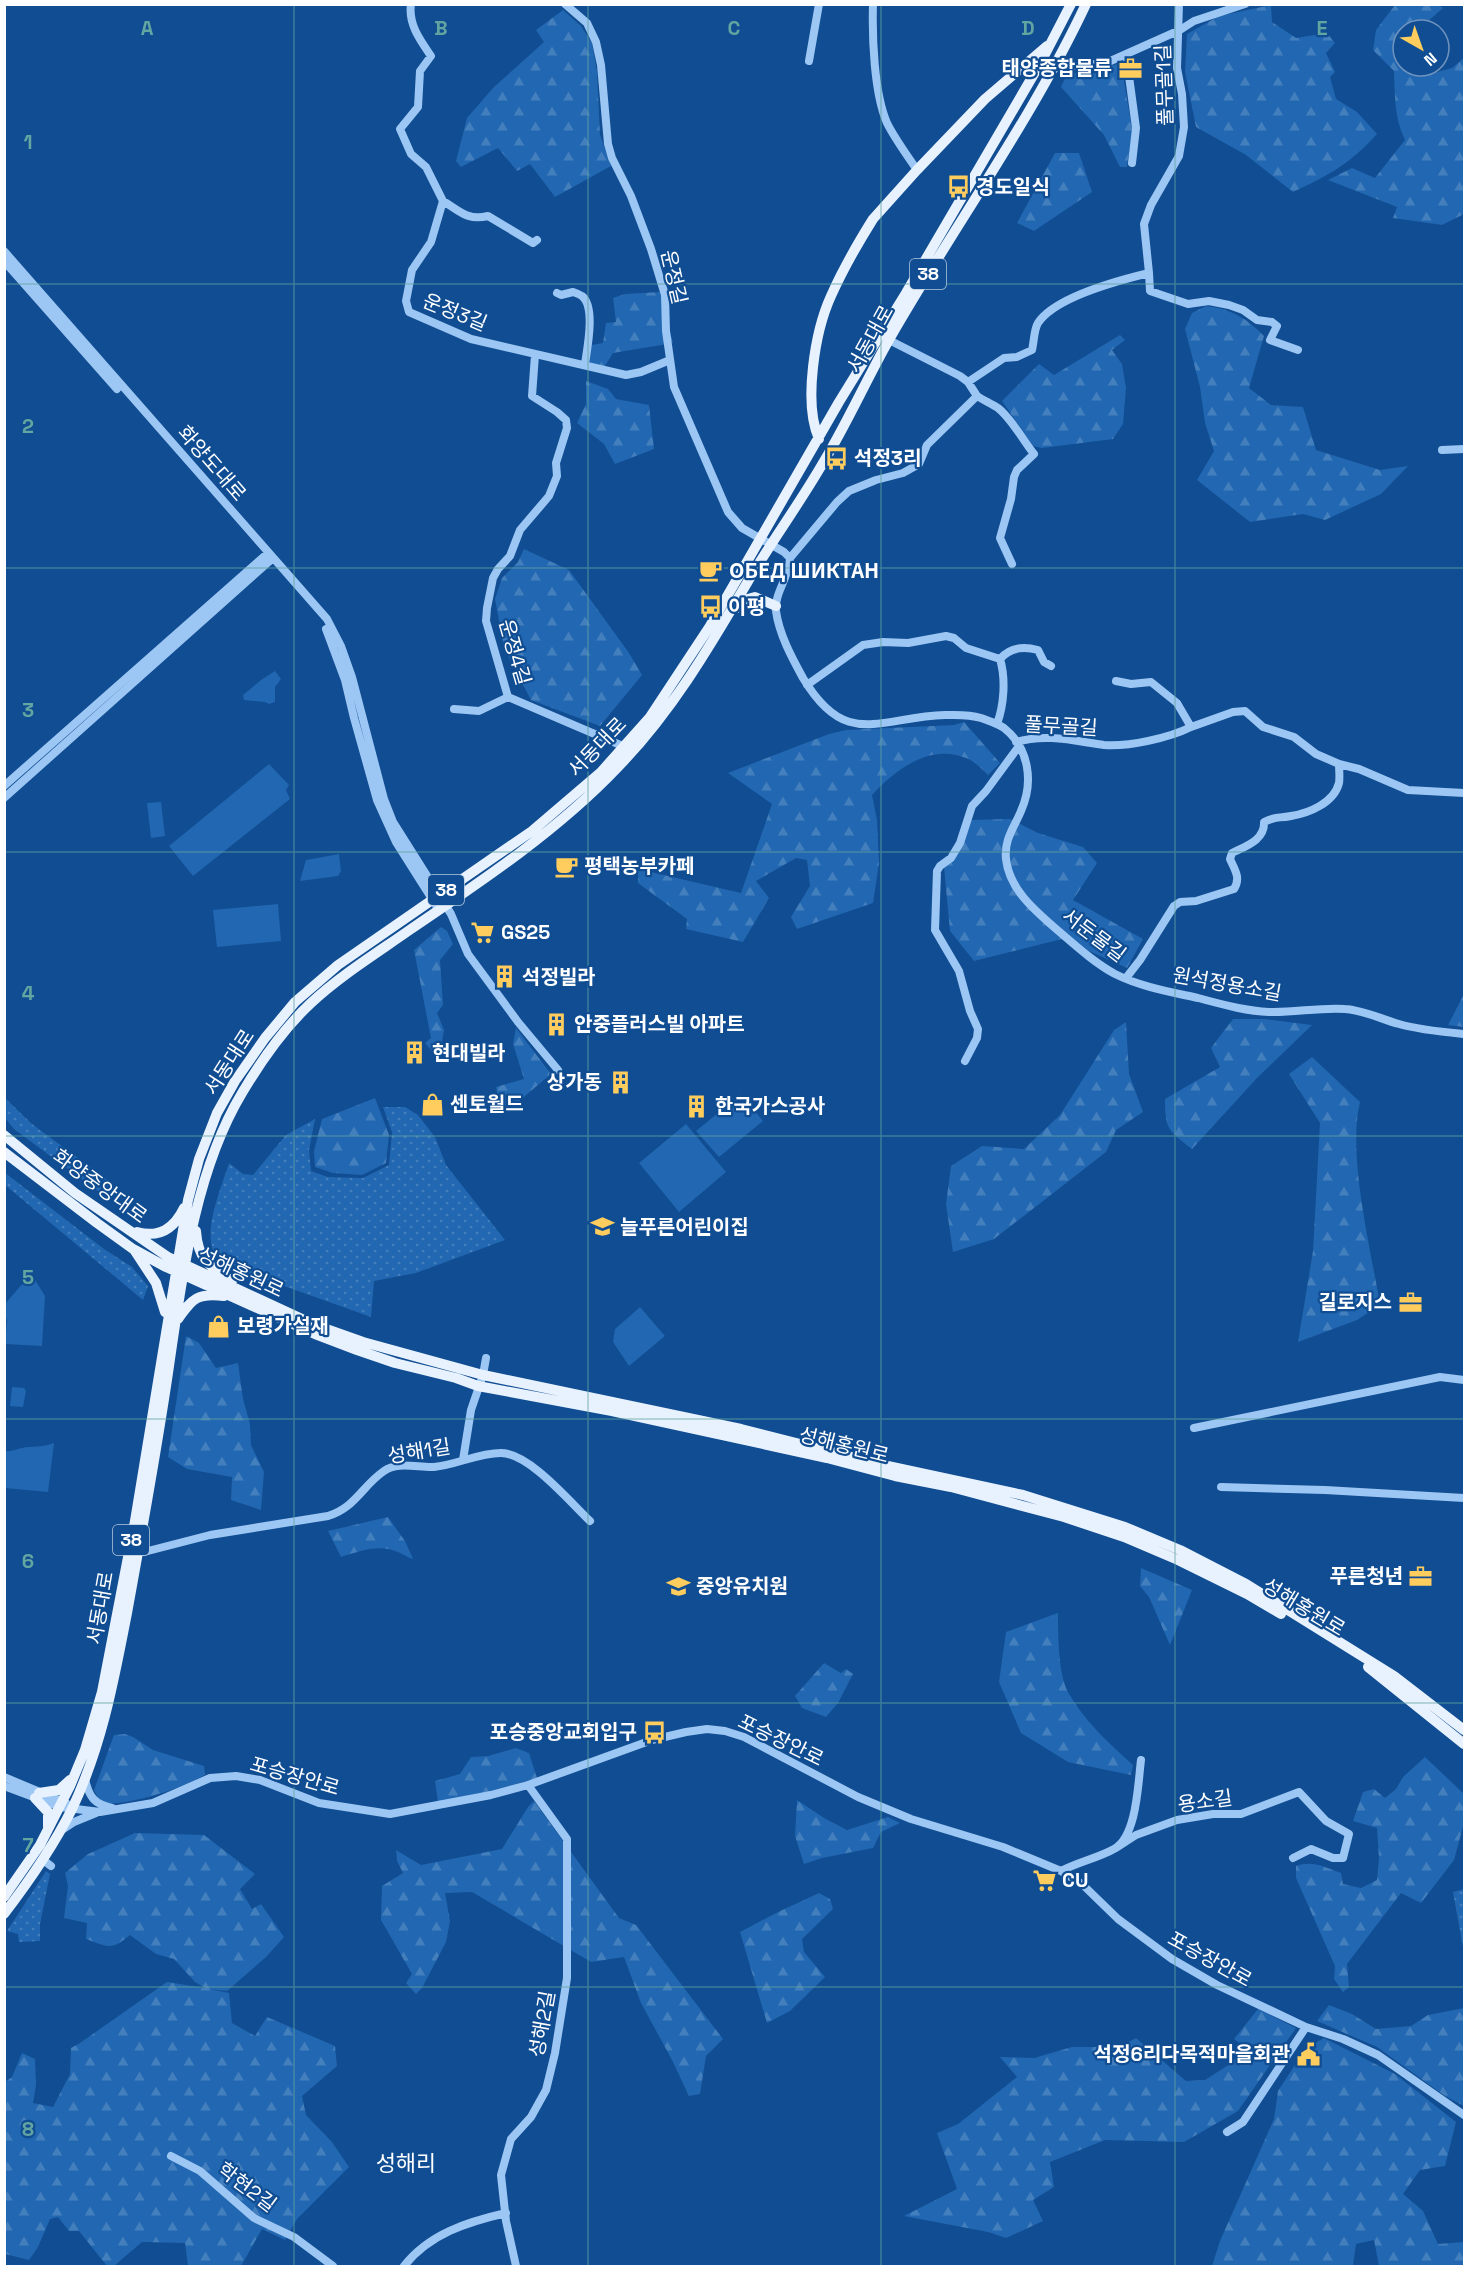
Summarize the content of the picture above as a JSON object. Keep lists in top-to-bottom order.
{
  "streets": {
    "main road": [
      "38",
      "서동대로",
      "화양중앙대로",
      "성해홍원로"
    ],
    "street": [
      "풀무골1길",
      "운정길",
      "운정3길",
      "화양도대로",
      "운정4길",
      "풀무골길",
      "서둔물길",
      "원석정용소길",
      "성해1길",
      "포승장안로",
      "용소길",
      "성해2길",
      "학현2길"
    ]
  },
  "crossings": [
    ["풀무골1길", "서동대로"],
    ["운정길", "운정3길"],
    ["운정길", "서동대로"],
    ["운정3길", "운정4길"],
    ["서동대로", "화양도대로"],
    ["서동대로", "운정4길"],
    ["서동대로", "화양중앙대로"],
    ["서동대로", "성해홍원로"],
    ["서동대로", "성해1길"],
    ["풀무골길", "서둔물길"],
    ["서둔물길", "원석정용소길"],
    ["화양중앙대로", "성해홍원로"],
    ["포승장안로", "용소길"],
    ["포승장안로", "성해2길"]
  ],
  "districts": ["성해리"],
  "places": {
    "office": ["태양종합물류", "길로지스", "푸른청년"],
    "bus stop": [
      "경도일식",
      "석정3리",
      "이평",
      "포승중앙교회입구"
    ],
    "cafe": ["ОБЕД ШИКТАН", "평택농부카페"],
    "supermarket": ["GS25", "CU"],
    "building": [
      "석정빌라",
      "안중플러스빌 아파트",
      "현대빌라",
      "상가동",
      "한국가스공사"
    ],
    "shop": ["센토월드", "보령가설재"],
    "school or university": ["늘푸른어린이집", "중앙유치원"],
    "public building": ["석정6리다목적마을회관"]
  },
  "north": "bottom right",
  "grid": {
    "columns": [
      "A",
      "B",
      "C",
      "D",
      "E"
    ],
    "rows": [
      "1",
      "2",
      "3",
      "4",
      "5",
      "6",
      "7",
      "8"
    ]
  }
}
